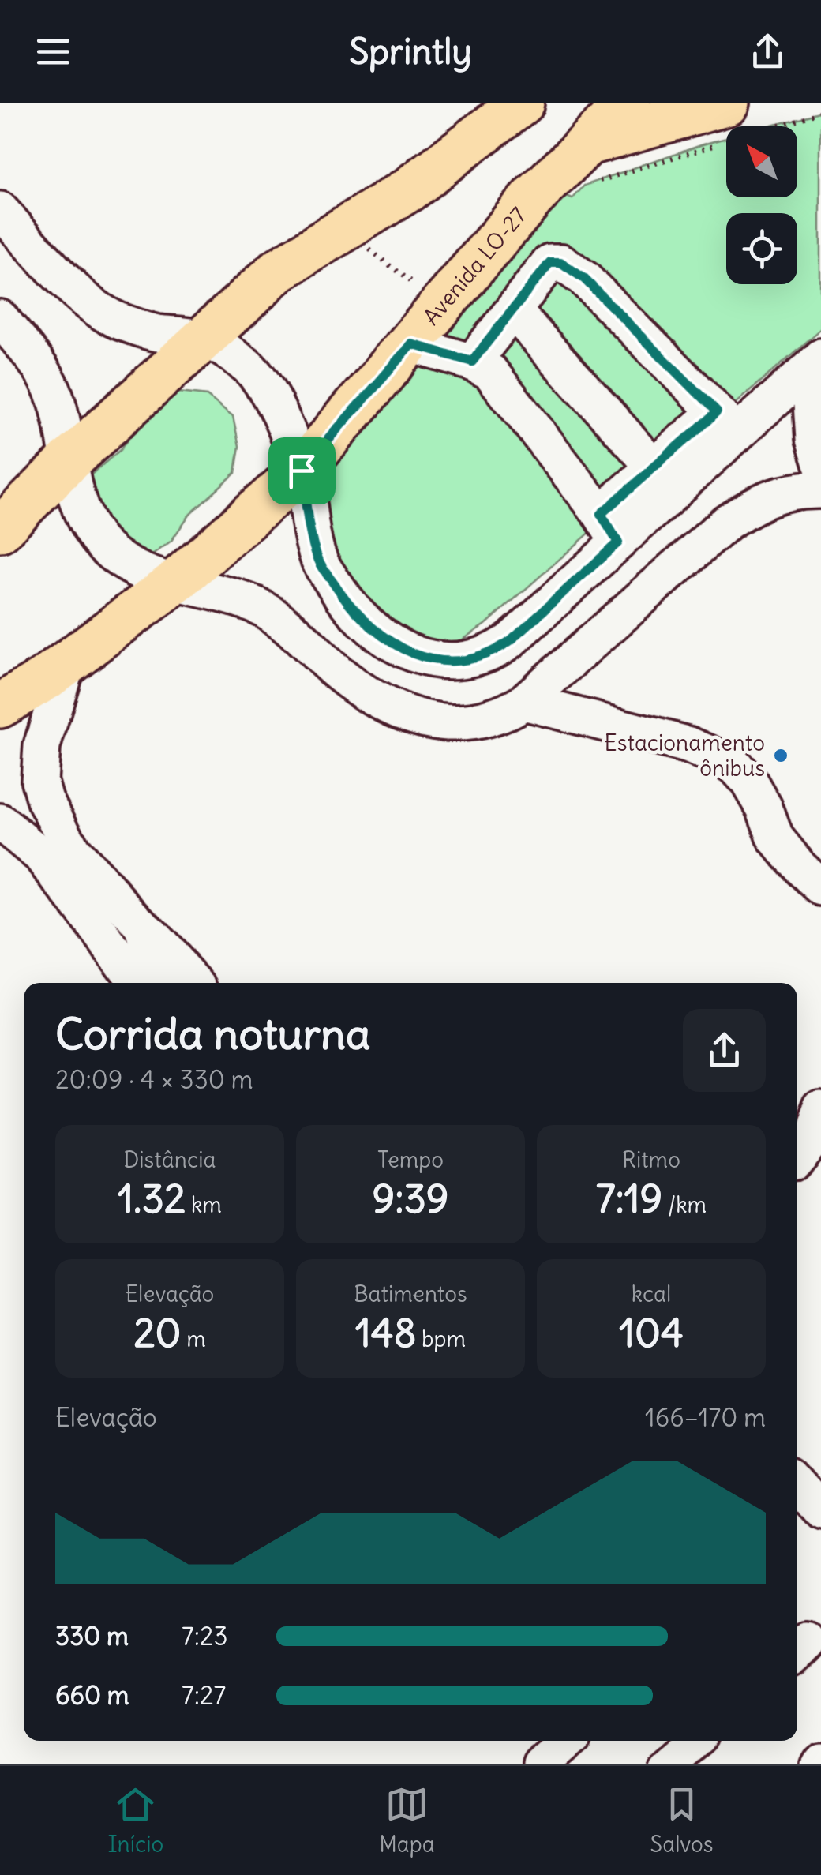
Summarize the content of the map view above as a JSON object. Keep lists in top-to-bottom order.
{
  "streets": {
    "main road": ["Avenida LO-27"]
  },
  "places": ["Estacionamento ônibus"],
  "north": "top left",
  "page": {
    "header": "Sprintly",
    "heading": ["Corrida noturna", "20:09 · 4 × 330 m"],
    "stats": [
      ["Distância", "1.32 km"],
      ["Tempo", "9:39"],
      ["Ritmo", "7:19 /km"],
      ["Elevação", "20 m"],
      ["Batimentos", "148 bpm"],
      ["kcal", "104"]
    ],
    "chart": ["Elevação", "166–170 m"],
    "list": [
      {
        "name": "330 m",
        "note": "7:23"
      },
      {
        "name": "660 m",
        "note": "7:27"
      }
    ],
    "tabs": ["Início", "Mapa", "Salvos"]
  }
}
